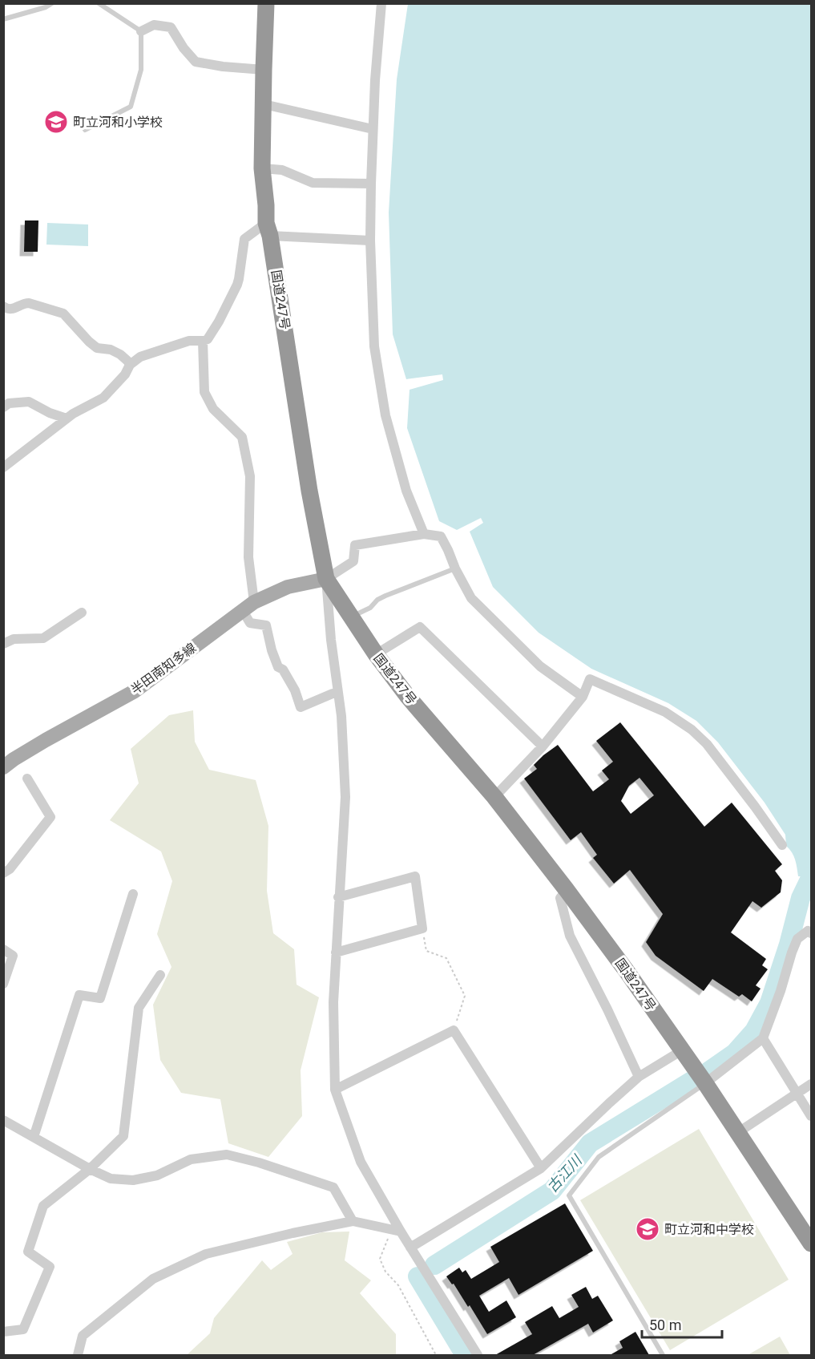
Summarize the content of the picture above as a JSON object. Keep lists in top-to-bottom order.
{
  "streets": {
    "highway": ["国道247号"],
    "main road": ["半田南知多線"]
  },
  "crossings": [
    ["国道247号", "半田南知多線"]
  ],
  "water": ["古江川"],
  "places": {
    "school or university": ["町立河和小学校", "町立河和中学校"]
  },
  "scale_bar": "50 m"
}
